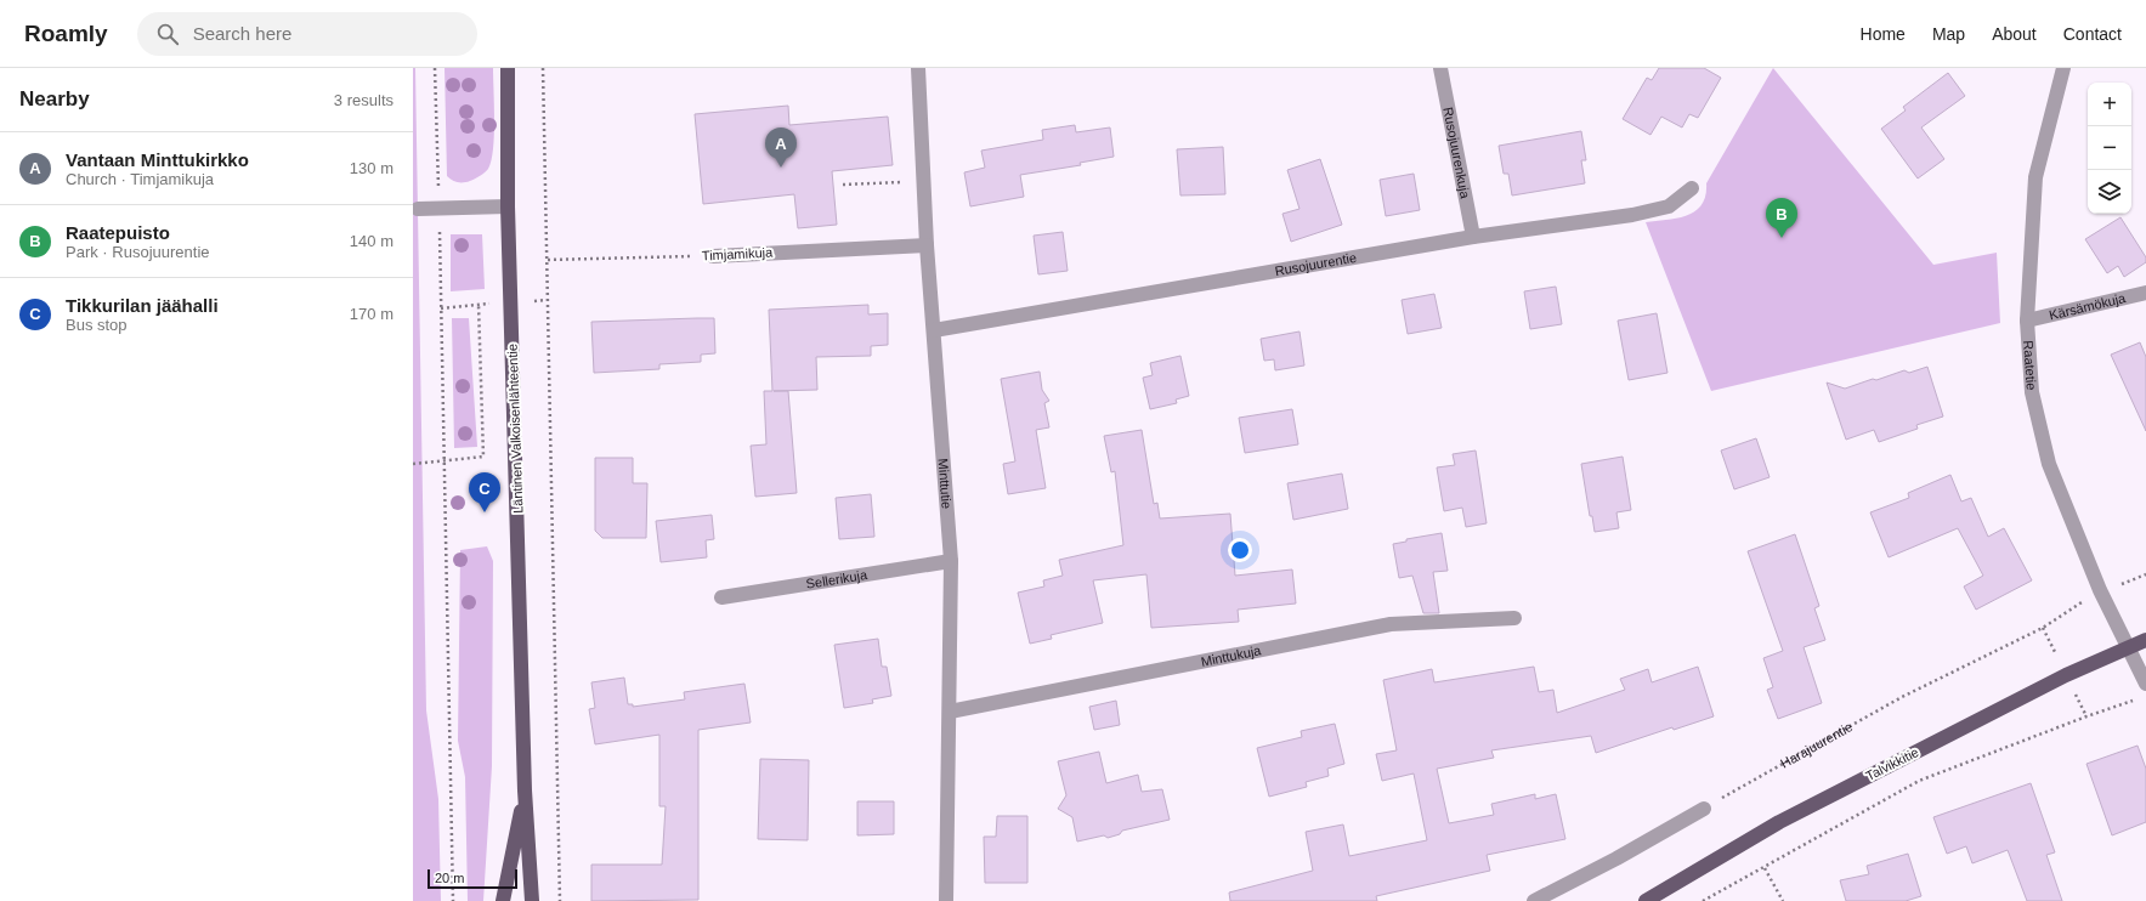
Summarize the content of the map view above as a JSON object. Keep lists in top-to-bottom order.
{
  "streets": {
    "main road": ["Läntinen Valkoisenlähteentie", "Talvikkitie"],
    "street": [
      "Rusojuurenkuja",
      "Timjamikuja",
      "Rusojuurentie",
      "Kärsämökuja",
      "Raatetie",
      "Minttutie",
      "Sellerikuja",
      "Minttukuja"
    ],
    "path": ["Harajuurentie"]
  },
  "crossings": [
    ["Rusojuurenkuja", "Rusojuurentie"],
    ["Timjamikuja", "Minttutie"],
    ["Rusojuurentie", "Minttutie"],
    ["Kärsämökuja", "Raatetie"],
    ["Raatetie", "Harajuurentie"],
    ["Raatetie", "Talvikkitie"],
    ["Minttutie", "Sellerikuja"],
    ["Minttutie", "Minttukuja"]
  ],
  "scale_bar": "20 m",
  "page": {
    "header": "Roamly",
    "search": "Search here",
    "nav": [
      "Home",
      "Map",
      "About",
      "Contact"
    ],
    "heading": ["Nearby", "3 results"],
    "map_buttons": ["+", "−"],
    "pins": ["A", "B", "C"],
    "list": [
      {
        "mark": "A",
        "name": "Vantaan Minttukirkko",
        "note": "Church · Timjamikuja",
        "value": "130 m"
      },
      {
        "mark": "B",
        "name": "Raatepuisto",
        "note": "Park · Rusojuurentie",
        "value": "140 m"
      },
      {
        "mark": "C",
        "name": "Tikkurilan jäähalli",
        "note": "Bus stop",
        "value": "170 m"
      }
    ],
    "scale": "20 m"
  }
}
